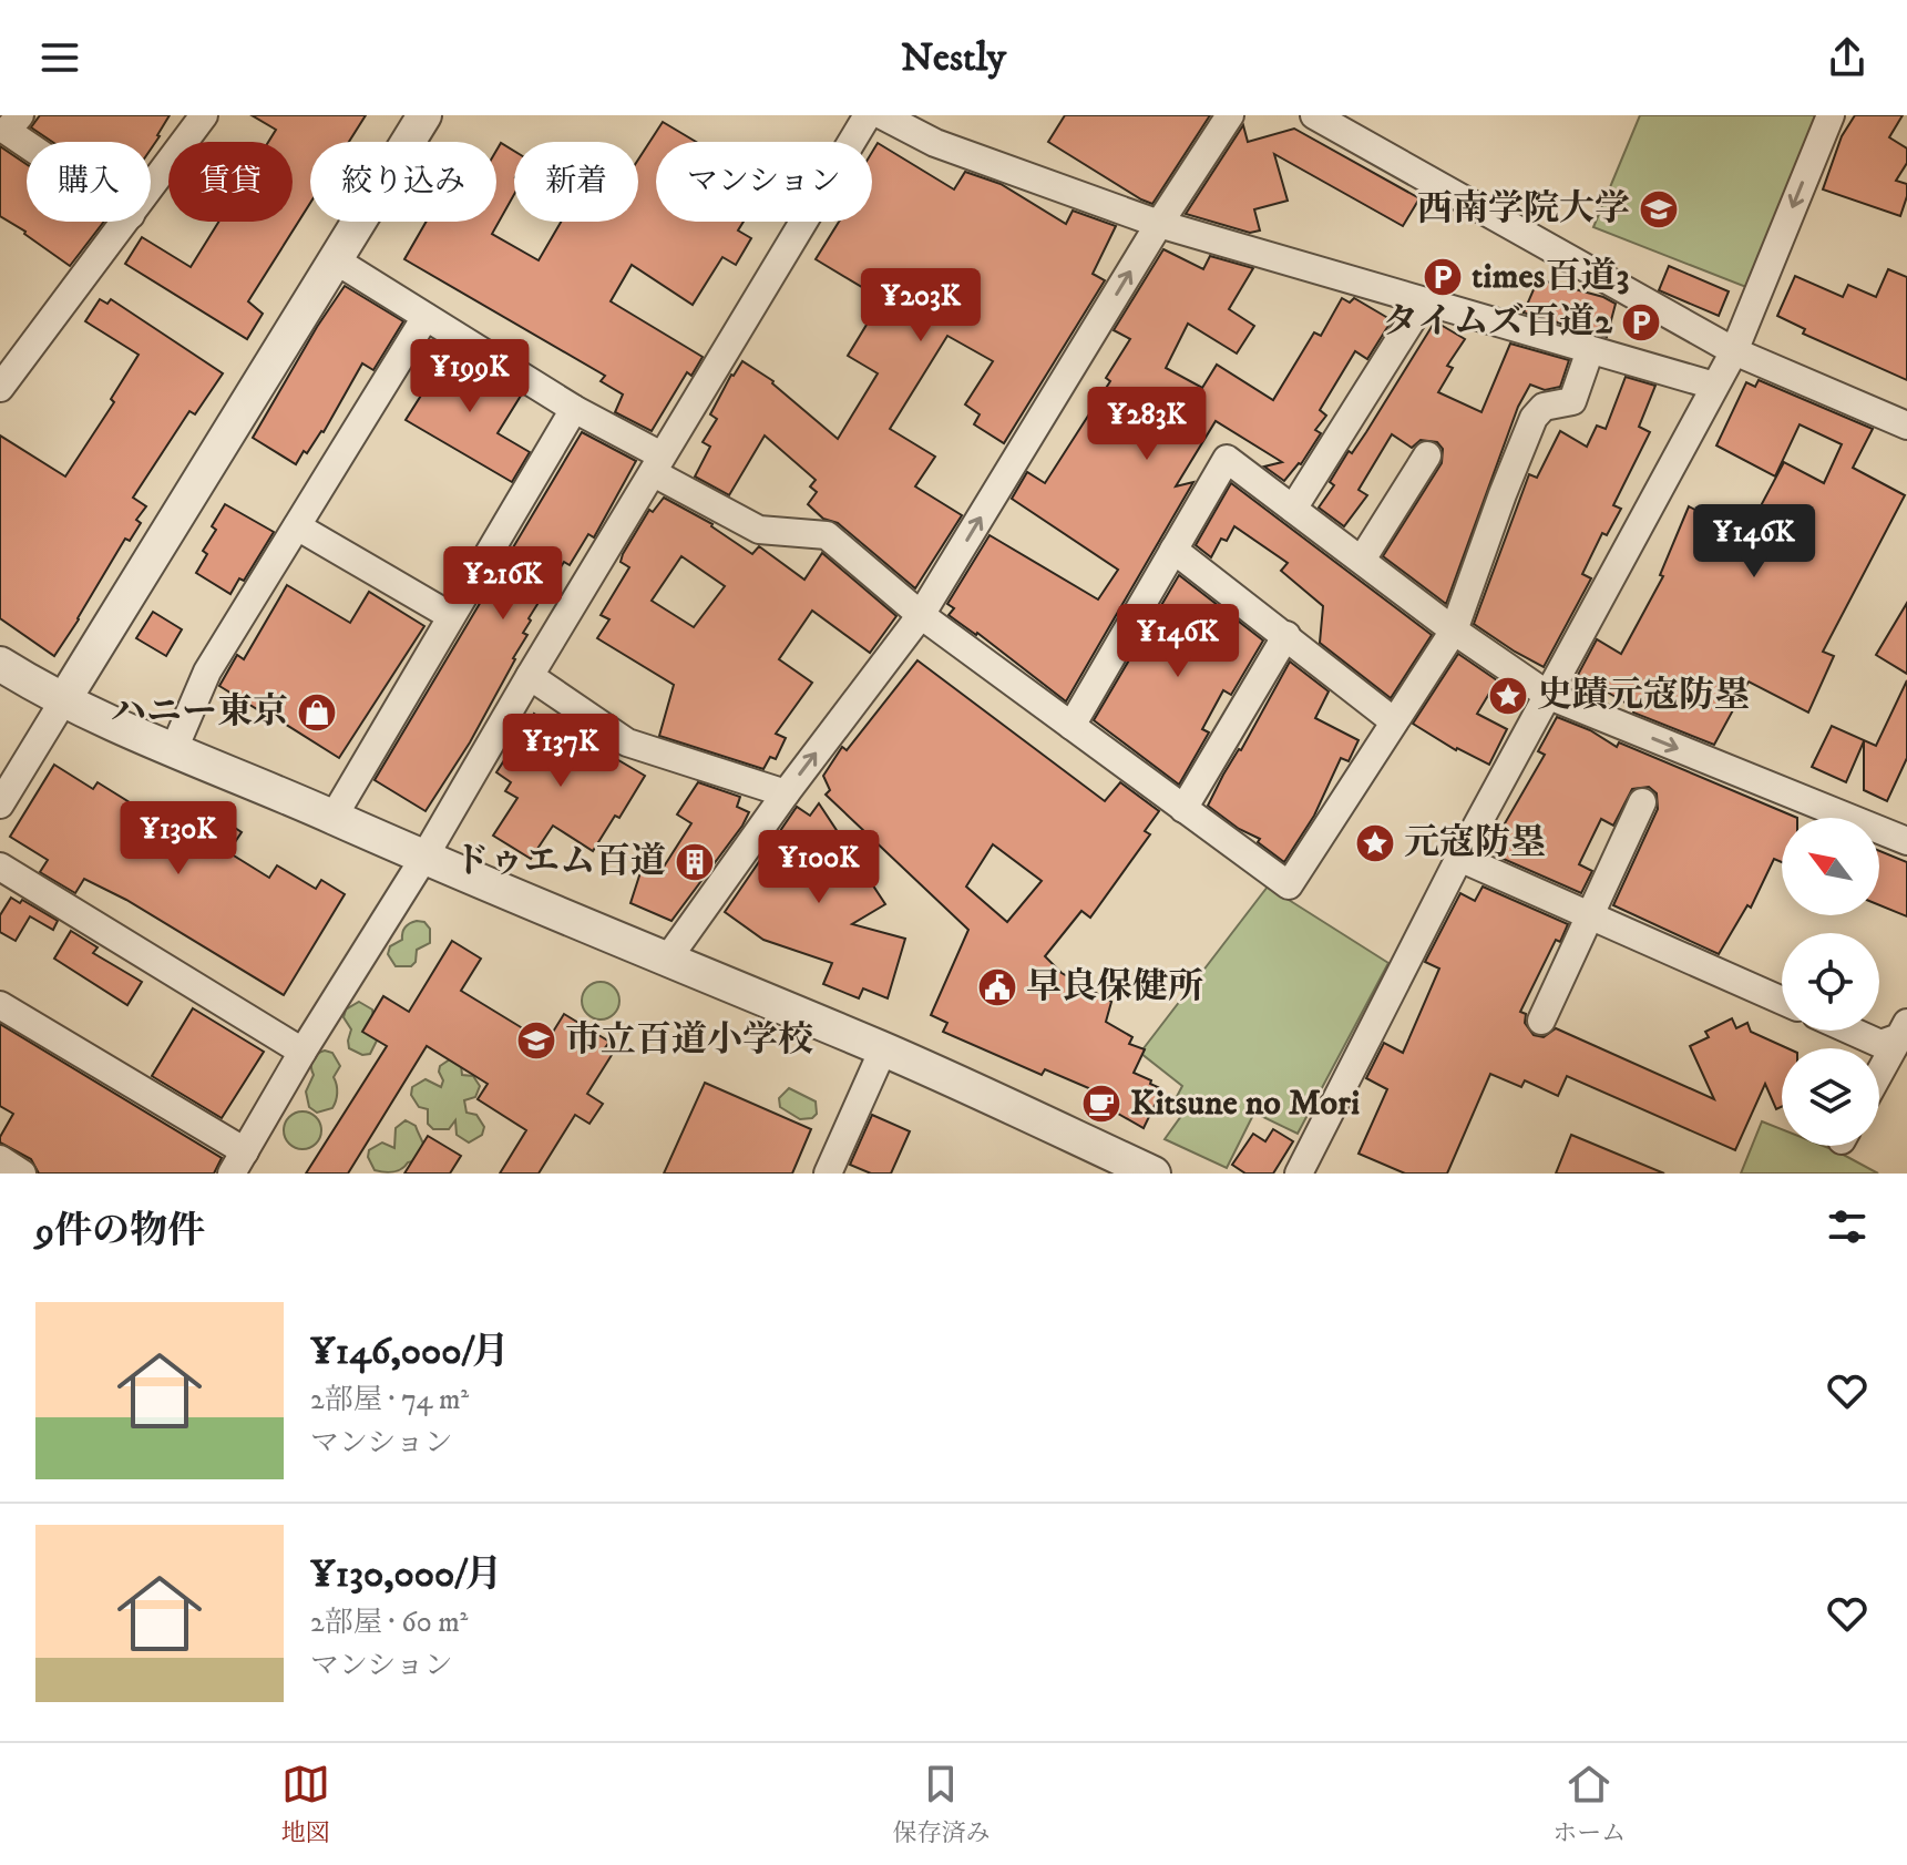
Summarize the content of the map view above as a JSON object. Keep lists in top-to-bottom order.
{
  "places": {
    "school or university": ["西南学院大学", "市立百道小学校"],
    "parking": ["times百道3", "タイムズ百道2"],
    "place": ["史蹟元寇防塁", "元寇防塁"],
    "shop": ["ハニー東京"],
    "building": ["ドゥエム百道"],
    "public building": ["早良保健所"],
    "cafe": ["Kitsune no Mori"]
  },
  "north": "top left",
  "page": {
    "header": "Nestly",
    "chip": [
      "購入",
      "賃貸",
      "絞り込み",
      "新着",
      "マンション"
    ],
    "price": [
      "¥203K",
      "¥199K",
      "¥283K",
      "¥146K",
      "¥216K",
      "¥146K",
      "¥137K",
      "¥130K",
      "¥100K"
    ],
    "heading": "9件の物件",
    "list": [
      {
        "name": "¥146,000/月",
        "note": "2部屋 · 74 m² · マンション"
      },
      {
        "name": "¥130,000/月",
        "note": "2部屋 · 60 m² · マンション"
      }
    ],
    "tabs": ["地図", "保存済み", "ホーム"]
  }
}
